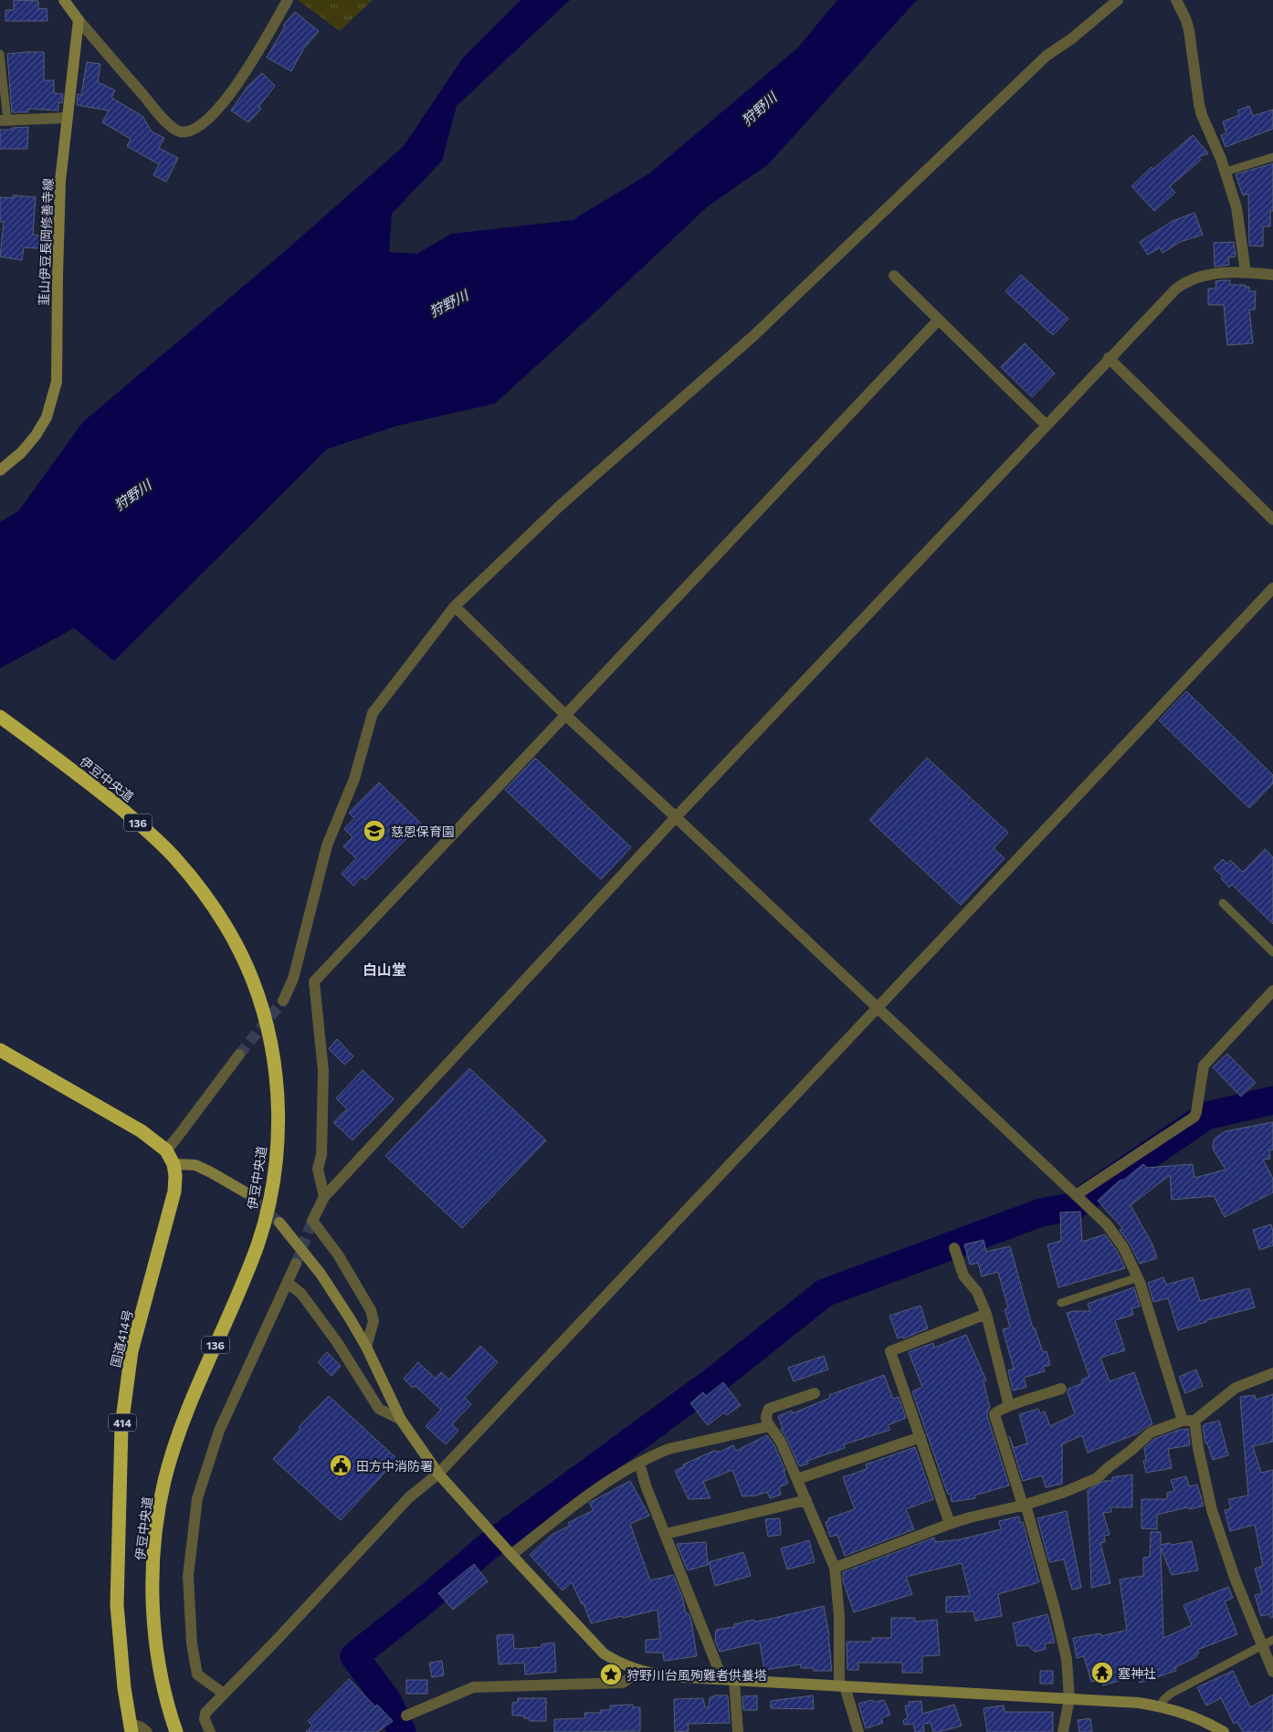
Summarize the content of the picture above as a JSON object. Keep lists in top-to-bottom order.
{
  "streets": {
    "highway": [
      "伊豆中央道",
      "136",
      "国道414号",
      "414"
    ],
    "street": ["韮山伊豆長岡修善寺線"]
  },
  "districts": ["白山堂"],
  "water": ["狩野川"],
  "places": {
    "school or university": ["慈恩保育園"],
    "public building": ["田方中消防署"],
    "temple": ["塞神社"],
    "place": ["狩野川台風殉難者供養塔"]
  }
}
